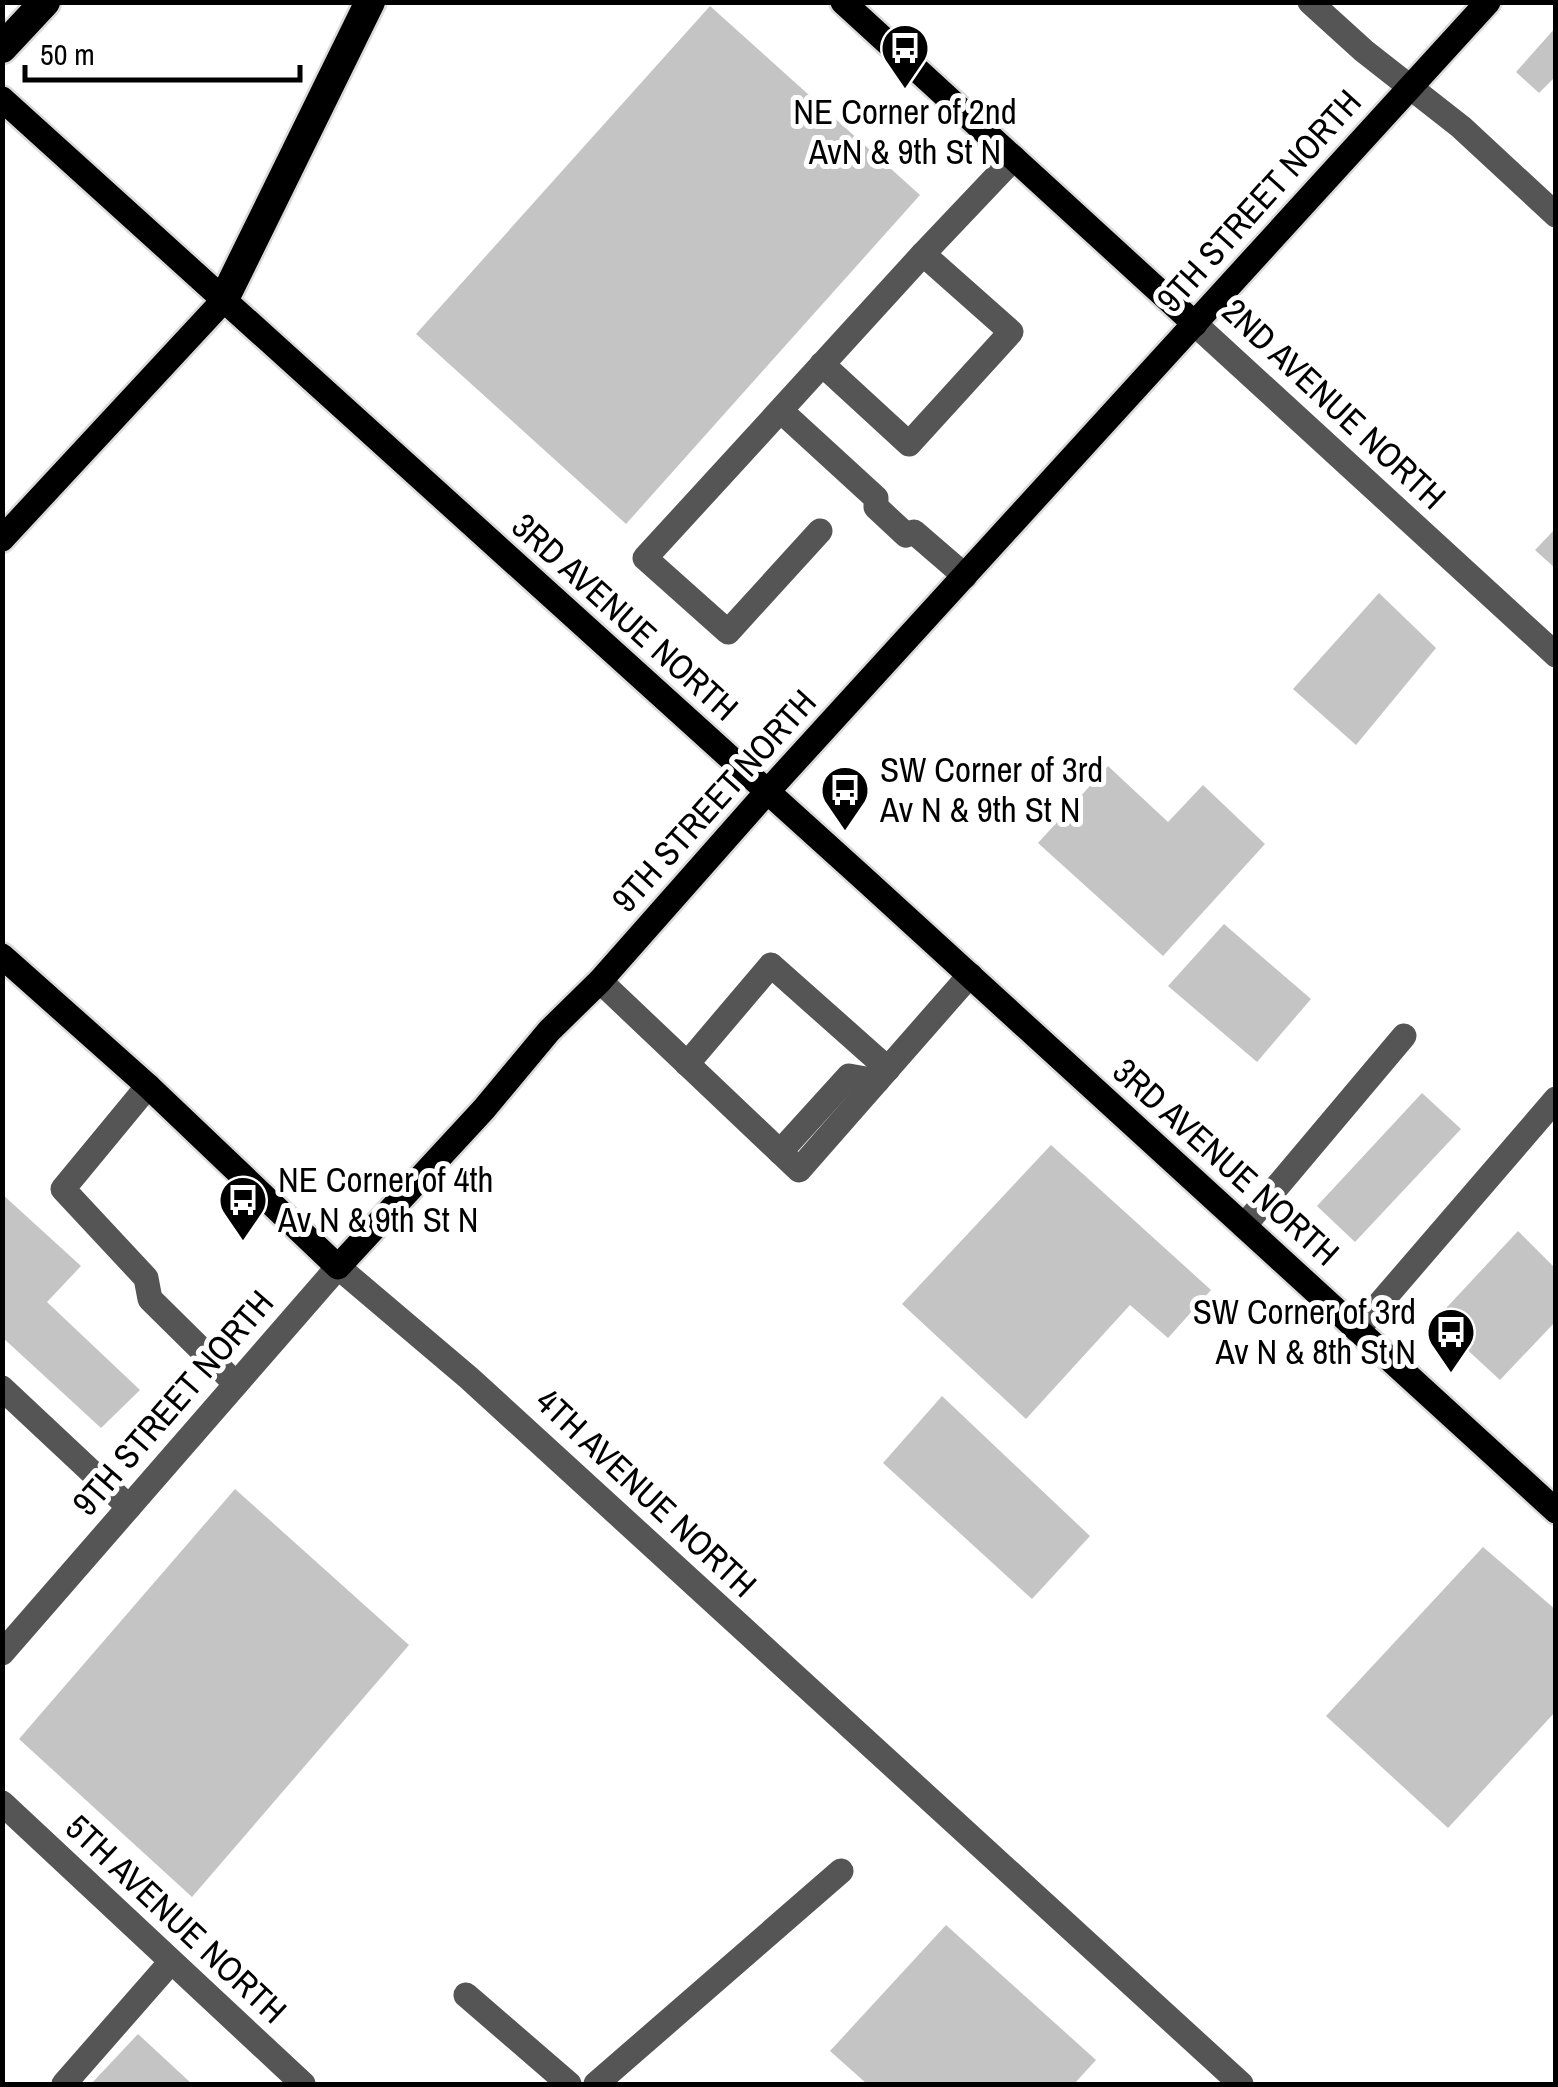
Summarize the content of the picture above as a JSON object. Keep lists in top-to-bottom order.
{
  "streets": {
    "main road": [
      "9TH STREET NORTH",
      "2ND AVENUE NORTH",
      "3RD AVENUE NORTH",
      "4TH AVENUE NORTH"
    ],
    "street": ["5TH AVENUE NORTH"]
  },
  "crossings": [
    ["9TH STREET NORTH", "2ND AVENUE NORTH"],
    ["9TH STREET NORTH", "3RD AVENUE NORTH"],
    ["9TH STREET NORTH", "4TH AVENUE NORTH"]
  ],
  "places": {
    "bus stop": [
      "NE Corner of 2nd AvN & 9th St N",
      "SW Corner of 3rd Av N & 9th St N",
      "NE Corner of 4th Av N & 9th St N",
      "SW Corner of 3rd Av N & 8th St N"
    ]
  },
  "scale_bar": "50 m"
}
